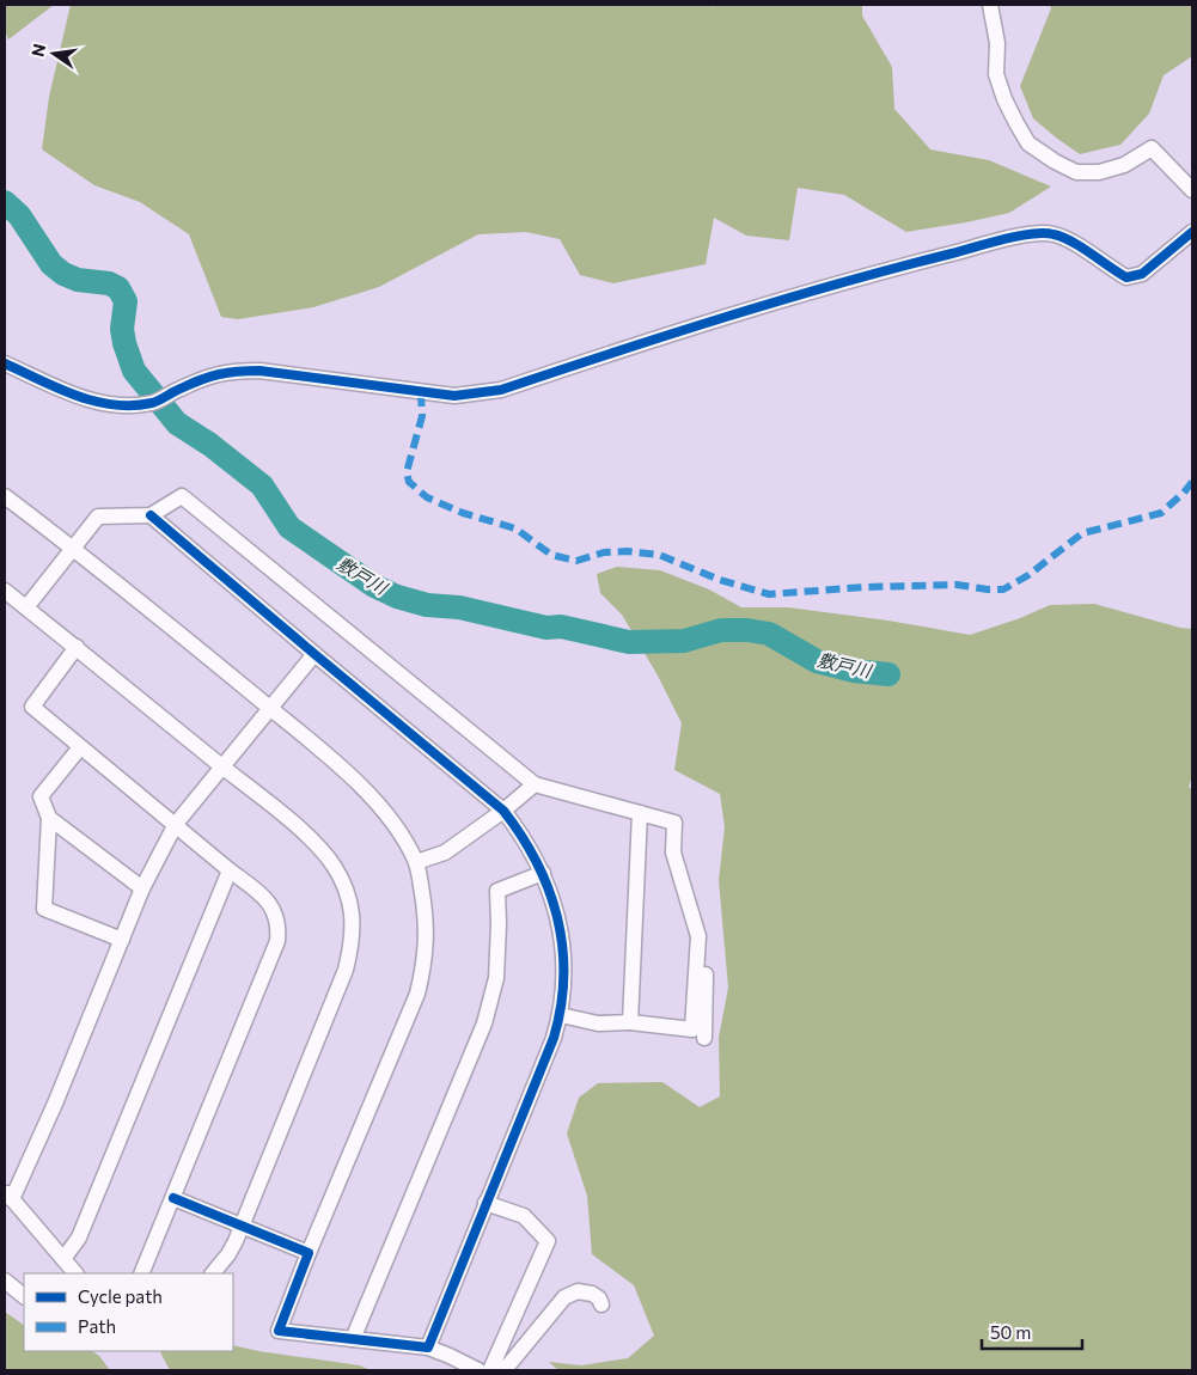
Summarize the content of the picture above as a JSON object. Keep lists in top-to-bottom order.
{
  "water": ["敷戸川"],
  "legend": ["Cycle path", "Path"],
  "scale_bar": "50 m",
  "north": "left"
}
